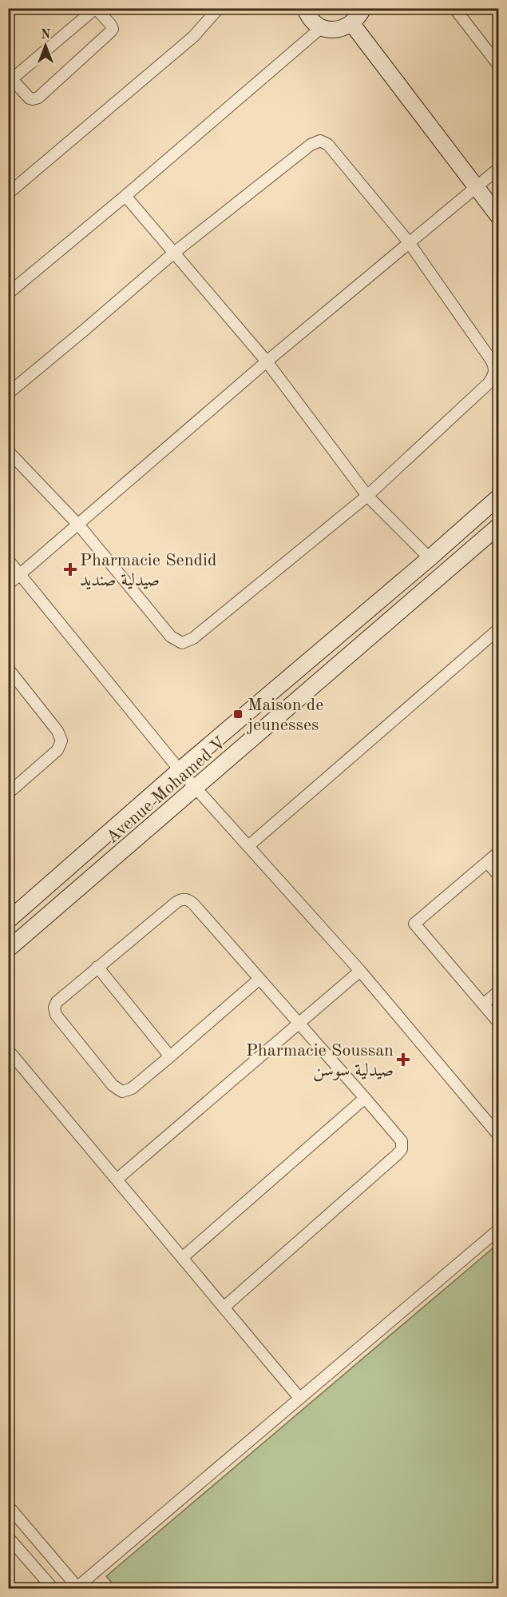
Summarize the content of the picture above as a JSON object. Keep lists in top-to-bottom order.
{
  "streets": {
    "street": ["Avenue Mohamed V"]
  },
  "places": {
    "health": ["Pharmacie Sendid صيدلية صنديد", "Pharmacie Soussan صيدلية سوسن"],
    "transit": ["Maison de jeunesses"]
  },
  "north": "top"
}
